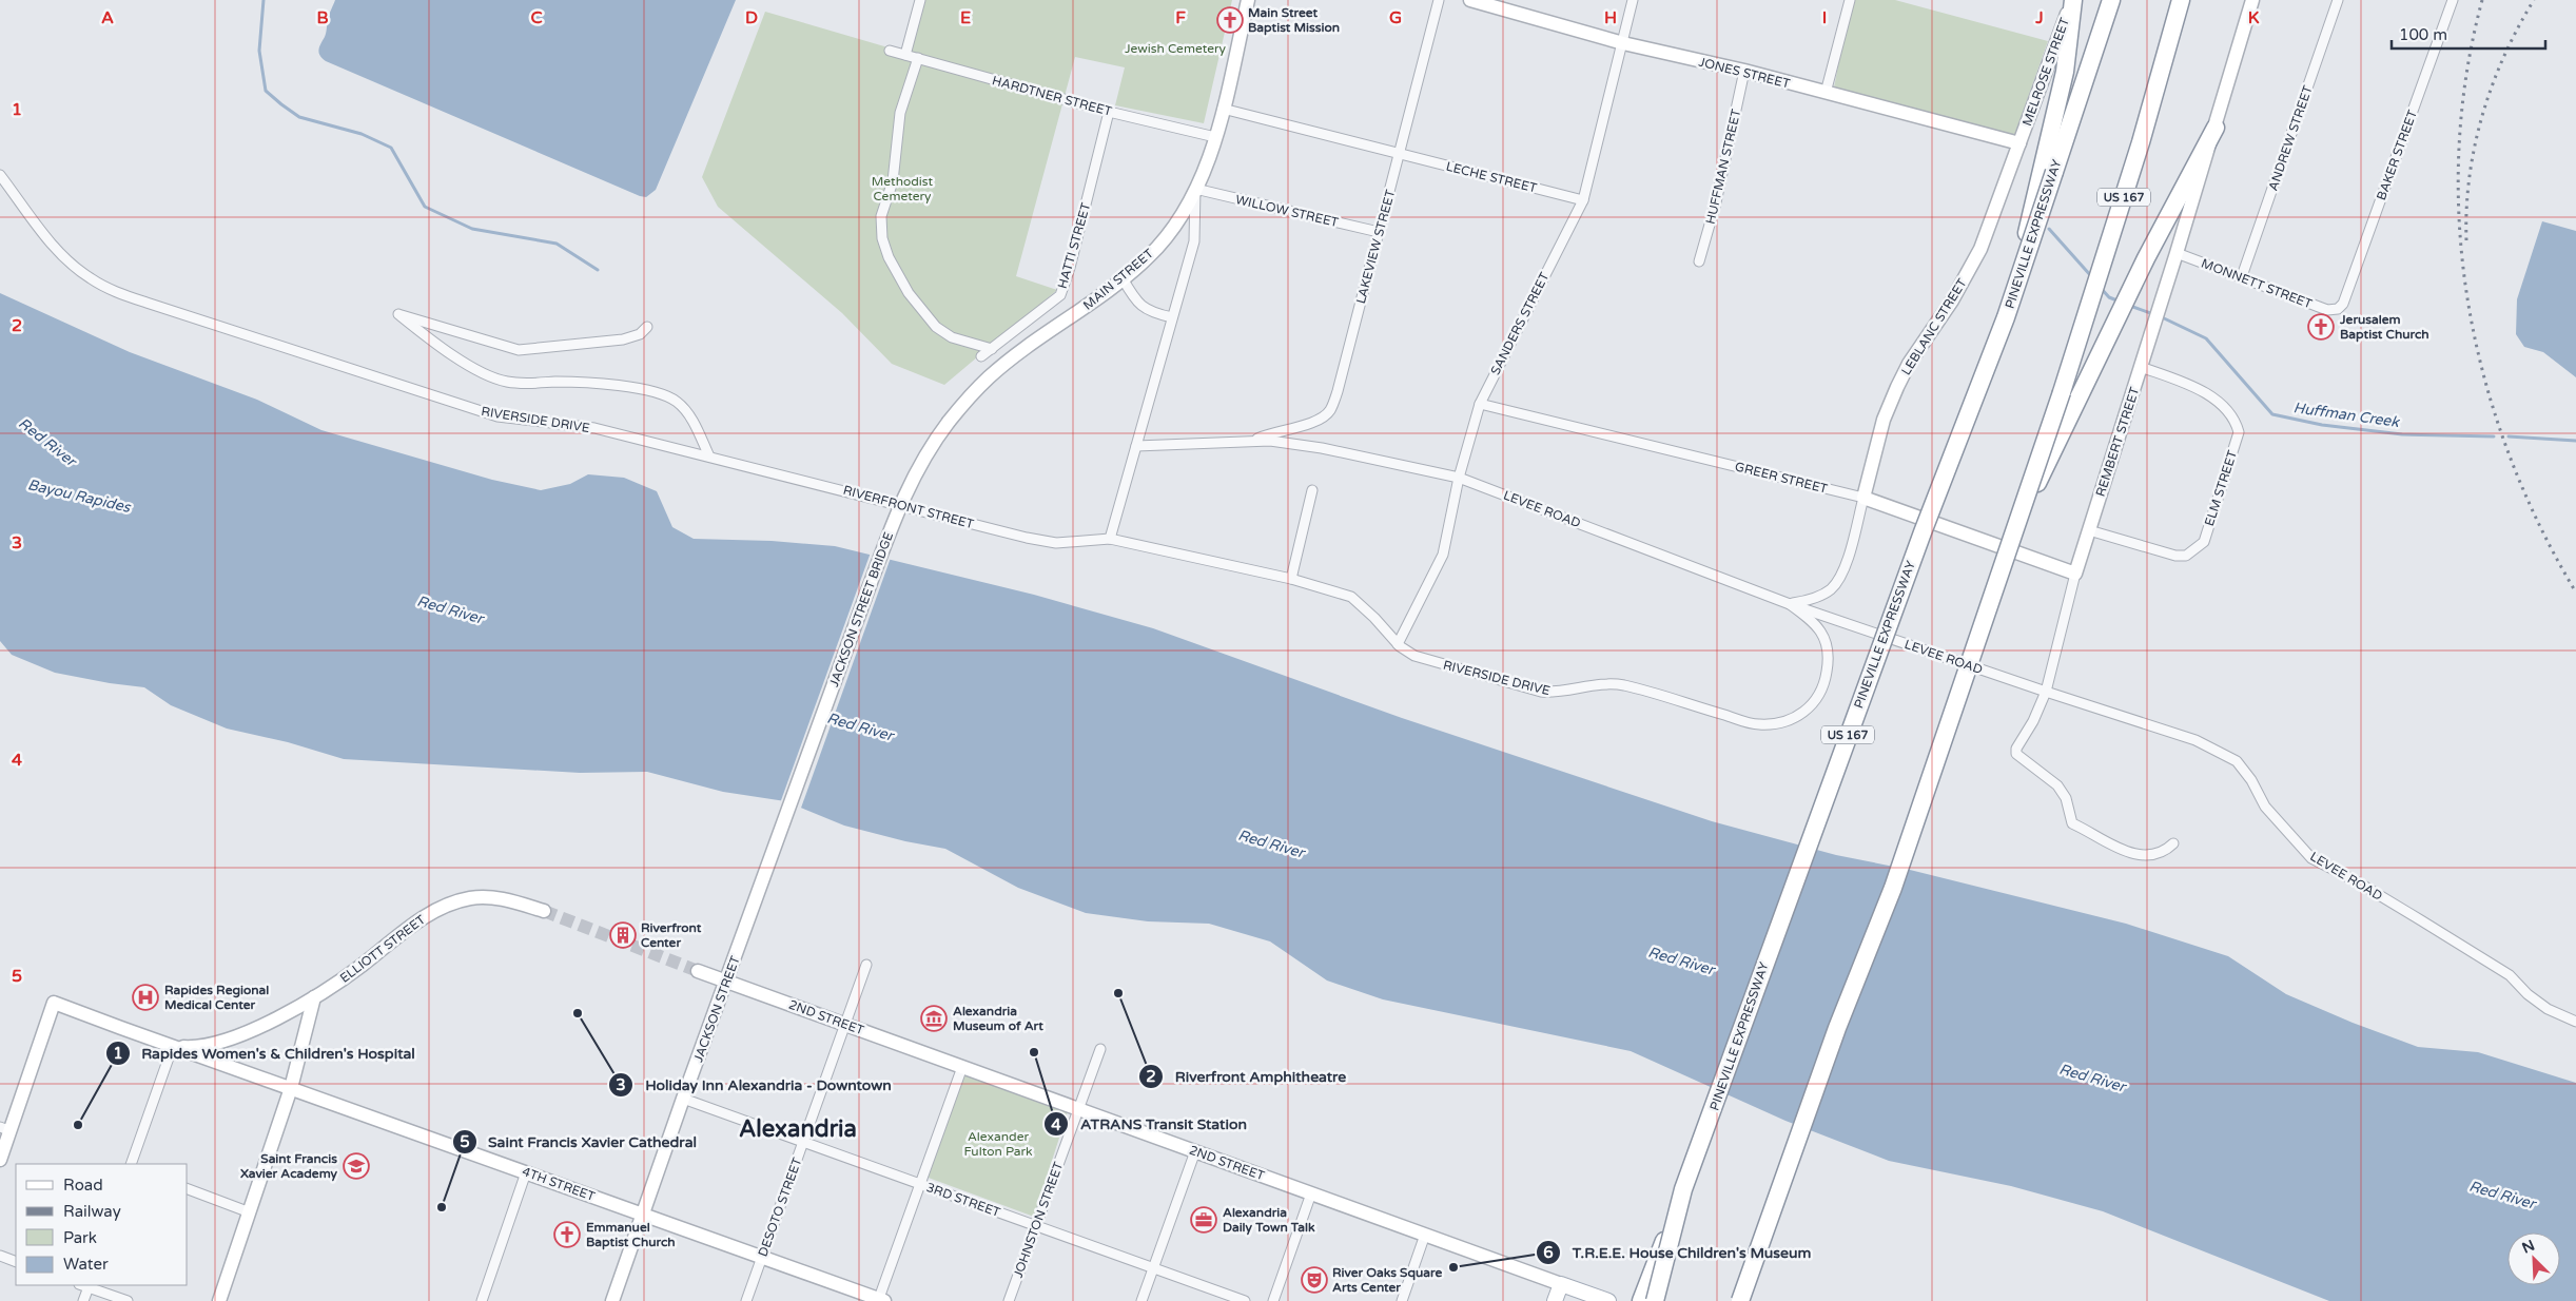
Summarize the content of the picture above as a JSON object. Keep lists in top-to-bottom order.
{
  "streets": {
    "highway": ["US 167", "PINEVILLE EXPRESSWAY"],
    "main road": [
      "MELROSE STREET",
      "JONES STREET",
      "MAIN STREET",
      "LEBLANC STREET",
      "REMBERT STREET",
      "GREER STREET",
      "JACKSON STREET BRIDGE",
      "ELLIOTT STREET",
      "JACKSON STREET",
      "2ND STREET",
      "4TH STREET"
    ],
    "street": [
      "HARDTNER STREET",
      "ANDREW STREET",
      "BAKER STREET",
      "HUFFMAN STREET",
      "LECHE STREET",
      "WILLOW STREET",
      "HATTI STREET",
      "LAKEVIEW STREET",
      "MONNETT STREET",
      "SANDERS STREET",
      "RIVERSIDE DRIVE",
      "ELM STREET",
      "RIVERFRONT STREET",
      "LEVEE ROAD",
      "3RD STREET",
      "DESOTO STREET",
      "JOHNSTON STREET"
    ]
  },
  "crossings": [
    ["MELROSE STREET", "JONES STREET"],
    ["MELROSE STREET", "LEBLANC STREET"],
    ["JONES STREET", "HUFFMAN STREET"],
    ["JONES STREET", "SANDERS STREET"],
    ["JONES STREET", "LEBLANC STREET"],
    ["HARDTNER STREET", "HATTI STREET"],
    ["HARDTNER STREET", "MAIN STREET"],
    ["ANDREW STREET", "MONNETT STREET"],
    ["BAKER STREET", "MONNETT STREET"],
    ["LECHE STREET", "LAKEVIEW STREET"],
    ["LECHE STREET", "SANDERS STREET"],
    ["WILLOW STREET", "LAKEVIEW STREET"],
    ["WILLOW STREET", "MAIN STREET"],
    ["LAKEVIEW STREET", "LEVEE ROAD"],
    ["MAIN STREET", "JACKSON STREET BRIDGE"],
    ["MONNETT STREET", "REMBERT STREET"],
    ["SANDERS STREET", "RIVERSIDE DRIVE"],
    ["SANDERS STREET", "GREER STREET"],
    ["SANDERS STREET", "LEVEE ROAD"],
    ["LEBLANC STREET", "RIVERSIDE DRIVE"],
    ["LEBLANC STREET", "GREER STREET"],
    ["LEBLANC STREET", "LEVEE ROAD"],
    ["RIVERSIDE DRIVE", "RIVERFRONT STREET"],
    ["RIVERSIDE DRIVE", "LEVEE ROAD"],
    ["REMBERT STREET", "GREER STREET"],
    ["REMBERT STREET", "ELM STREET"],
    ["REMBERT STREET", "LEVEE ROAD"],
    ["JACKSON STREET BRIDGE", "JACKSON STREET"],
    ["ELLIOTT STREET", "4TH STREET"],
    ["JACKSON STREET", "2ND STREET"],
    ["JACKSON STREET", "4TH STREET"],
    ["JACKSON STREET", "3RD STREET"],
    ["2ND STREET", "DESOTO STREET"],
    ["2ND STREET", "JOHNSTON STREET"],
    ["4TH STREET", "DESOTO STREET"],
    ["3RD STREET", "DESOTO STREET"],
    ["3RD STREET", "JOHNSTON STREET"]
  ],
  "districts": ["Alexandria"],
  "water": ["Huffman Creek", "Red River", "Bayou Rapides"],
  "parks": ["Jewish Cemetery", "Methodist Cemetery", "Alexander Fulton Park"],
  "places": {
    "church": ["Main Street Baptist Mission", "Jerusalem Baptist Church", "Emmanuel Baptist Church"],
    "building": ["Riverfront Center"],
    "other": [
      "Riverfront Amphitheatre",
      "Holiday Inn Alexandria - Downtown",
      "ATRANS Transit Station",
      "Rapides Women's & Children's Hospital",
      "Saint Francis Xavier Cathedral",
      "T.R.E.E. House Children's Museum"
    ],
    "hospital": ["Rapides Regional Medical Center"],
    "museum": ["Alexandria Museum of Art"],
    "school or university": ["Saint Francis Xavier Academy"],
    "office": ["Alexandria Daily Town Talk"],
    "theatre": ["River Oaks Square Arts Center"]
  },
  "legend": [
    "Road",
    "Railway",
    "Park",
    "Water"
  ],
  "scale_bar": "100 m",
  "north": "top left",
  "grid": {
    "columns": [
      "A",
      "B",
      "C",
      "D",
      "E",
      "F",
      "G",
      "H",
      "I",
      "J",
      "K"
    ],
    "rows": [
      "1",
      "2",
      "3",
      "4",
      "5"
    ]
  }
}
